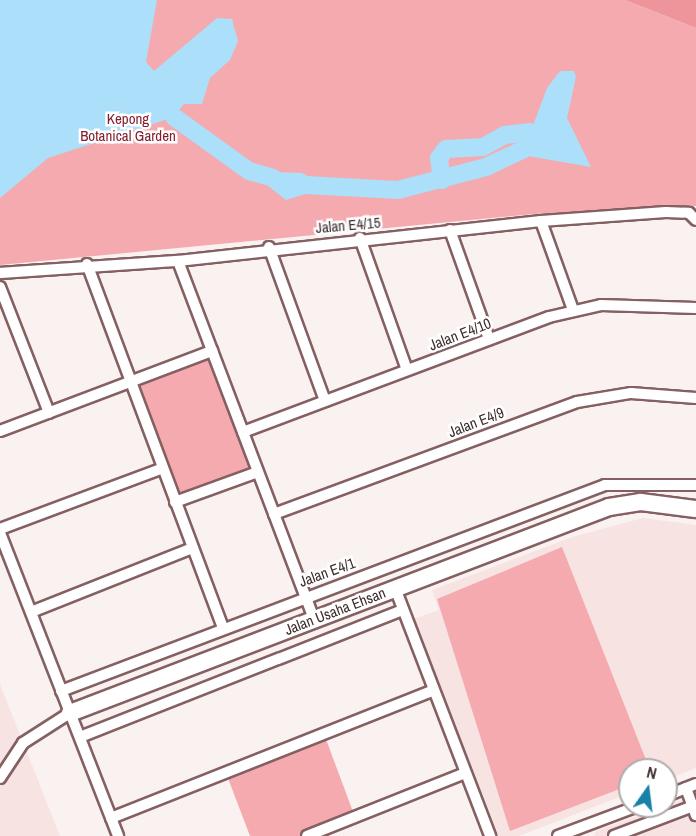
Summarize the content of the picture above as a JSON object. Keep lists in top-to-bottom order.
{
  "streets": {
    "street": [
      "Jalan E4/15",
      "Jalan E4/10",
      "Jalan E4/9",
      "Jalan E4/1",
      "Jalan Usaha Ehsan"
    ]
  },
  "parks": ["Kepong Botanical Garden"],
  "north": "top"
}
